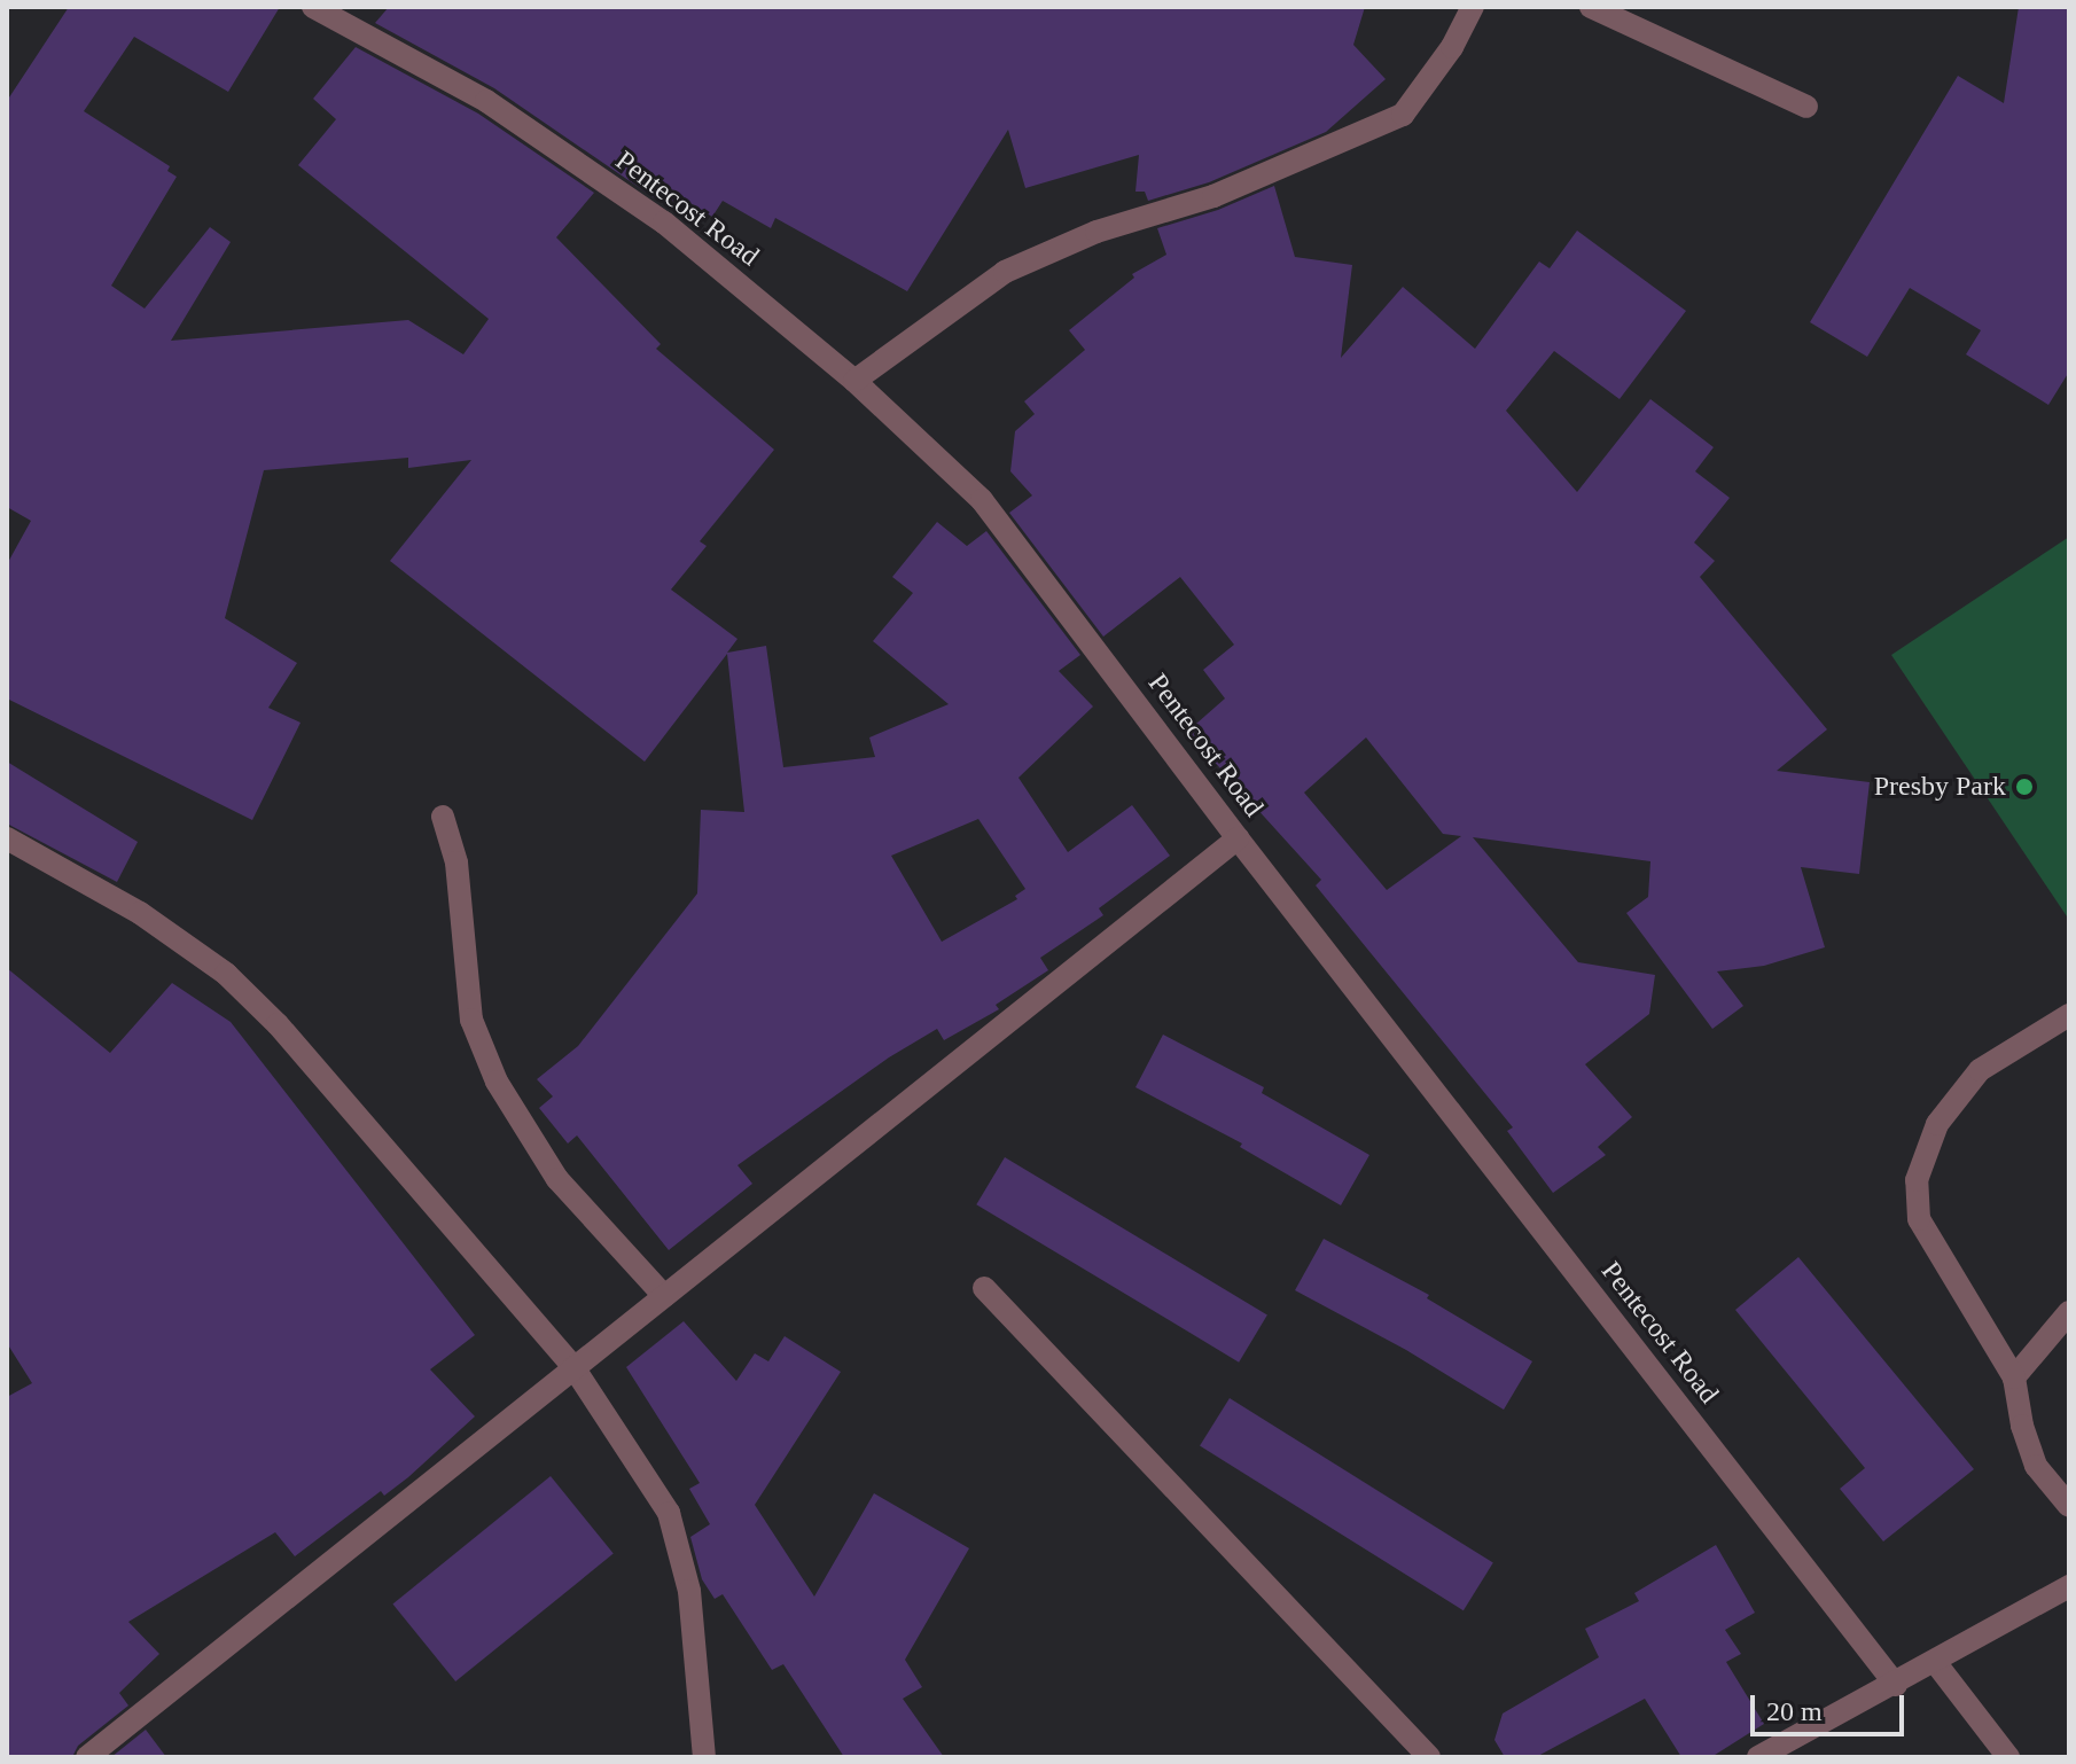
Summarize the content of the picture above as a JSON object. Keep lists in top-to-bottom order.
{
  "streets": {
    "street": ["Pentecost Road"]
  },
  "places": ["Presby Park"],
  "scale_bar": "20 m"
}
